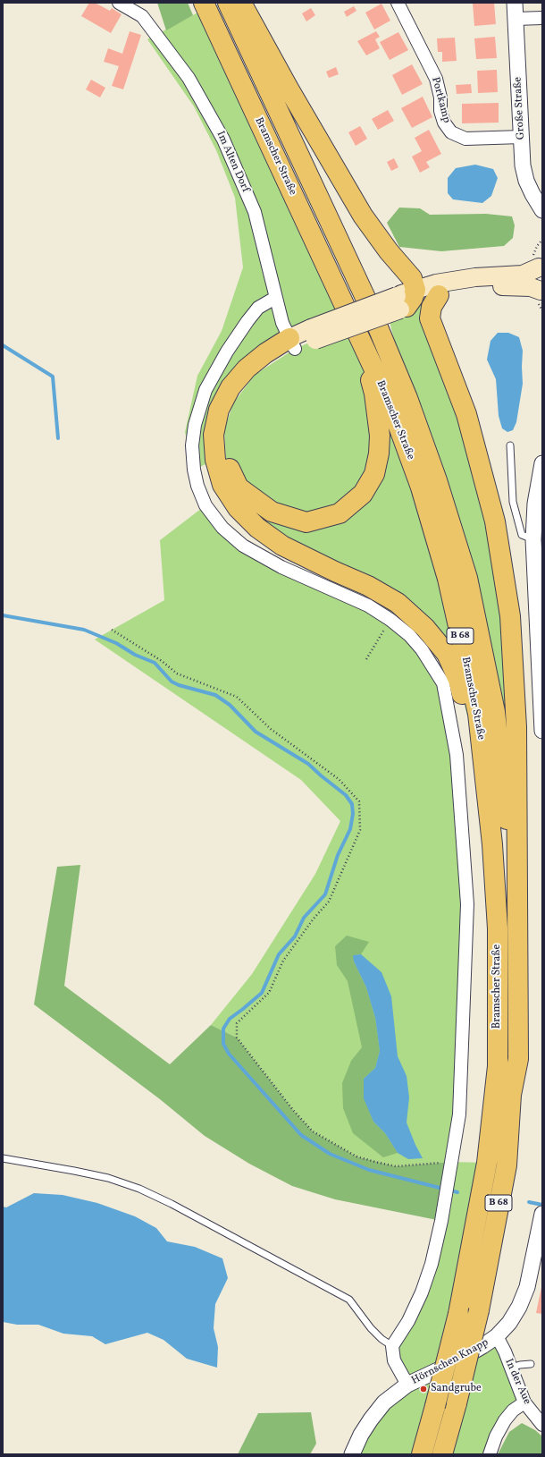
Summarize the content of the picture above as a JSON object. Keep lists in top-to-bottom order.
{
  "streets": {
    "highway": ["Bramscher Straße", "B 68"],
    "street": [
      "Portkamp",
      "Große Straße",
      "Im Alten Dorf",
      "Hörnschen Knapp",
      "In der Aue"
    ]
  },
  "crossings": [
    ["Portkamp", "Große Straße"],
    ["Hörnschen Knapp", "In der Aue"]
  ],
  "places": ["Sandgrube"]
}
